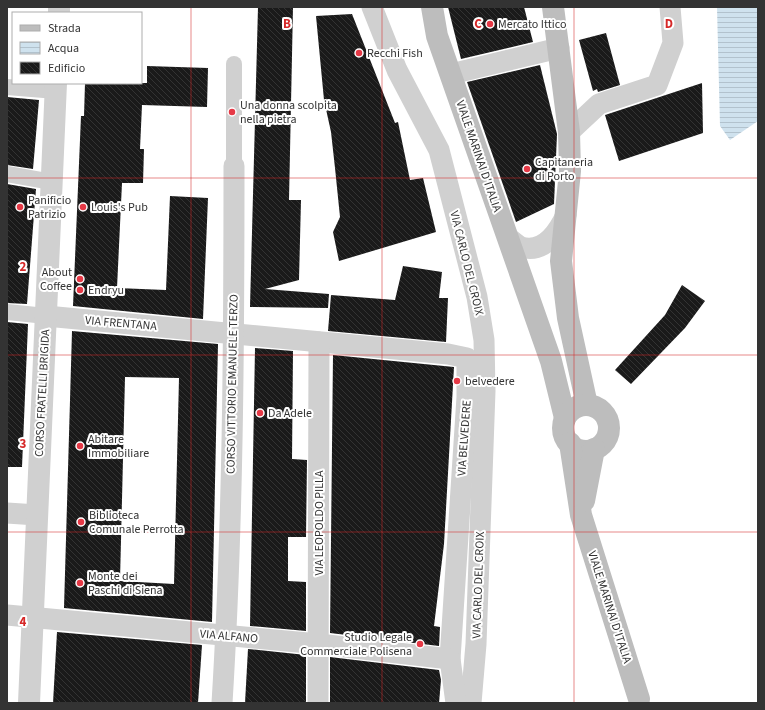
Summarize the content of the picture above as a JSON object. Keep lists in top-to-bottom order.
{
  "streets": {
    "main road": ["VIALE MARINAI D'ITALIA"],
    "street": [
      "VIA CARLO DEL CROIX",
      "VIA FRENTANA",
      "CORSO VITTORIO EMANUELE TERZO",
      "CORSO FRATELLI BRIGIDA",
      "VIA BELVEDERE",
      "VIA LEOPOLDO PILLA",
      "VIA ALFANO"
    ]
  },
  "crossings": [
    ["VIA FRENTANA", "CORSO VITTORIO EMANUELE TERZO"],
    ["VIA FRENTANA", "CORSO FRATELLI BRIGIDA"],
    ["VIA FRENTANA", "VIA BELVEDERE"],
    ["CORSO VITTORIO EMANUELE TERZO", "VIA BELVEDERE"],
    ["CORSO VITTORIO EMANUELE TERZO", "VIA ALFANO"],
    ["CORSO FRATELLI BRIGIDA", "VIA ALFANO"],
    ["VIA BELVEDERE", "VIA LEOPOLDO PILLA"],
    ["VIA BELVEDERE", "VIA ALFANO"],
    ["VIA LEOPOLDO PILLA", "VIA ALFANO"]
  ],
  "places": [
    "Mercato Ittico",
    "Recchi Fish",
    "Una donna scolpita nella pietra",
    "Capitaneria di Porto",
    "Panificio Patrizio",
    "Louis's Pub",
    "About Coffee",
    "Endryu",
    "belvedere",
    "Da Adele",
    "Abitare Immobiliare",
    "Biblioteca Comunale Perrotta",
    "Monte dei Paschi di Siena",
    "Studio Legale Commerciale Polisena"
  ],
  "legend": ["Strada", "Acqua", "Edificio"],
  "grid": {
    "columns": ["B", "C", "D"],
    "rows": ["2", "3", "4"]
  }
}
